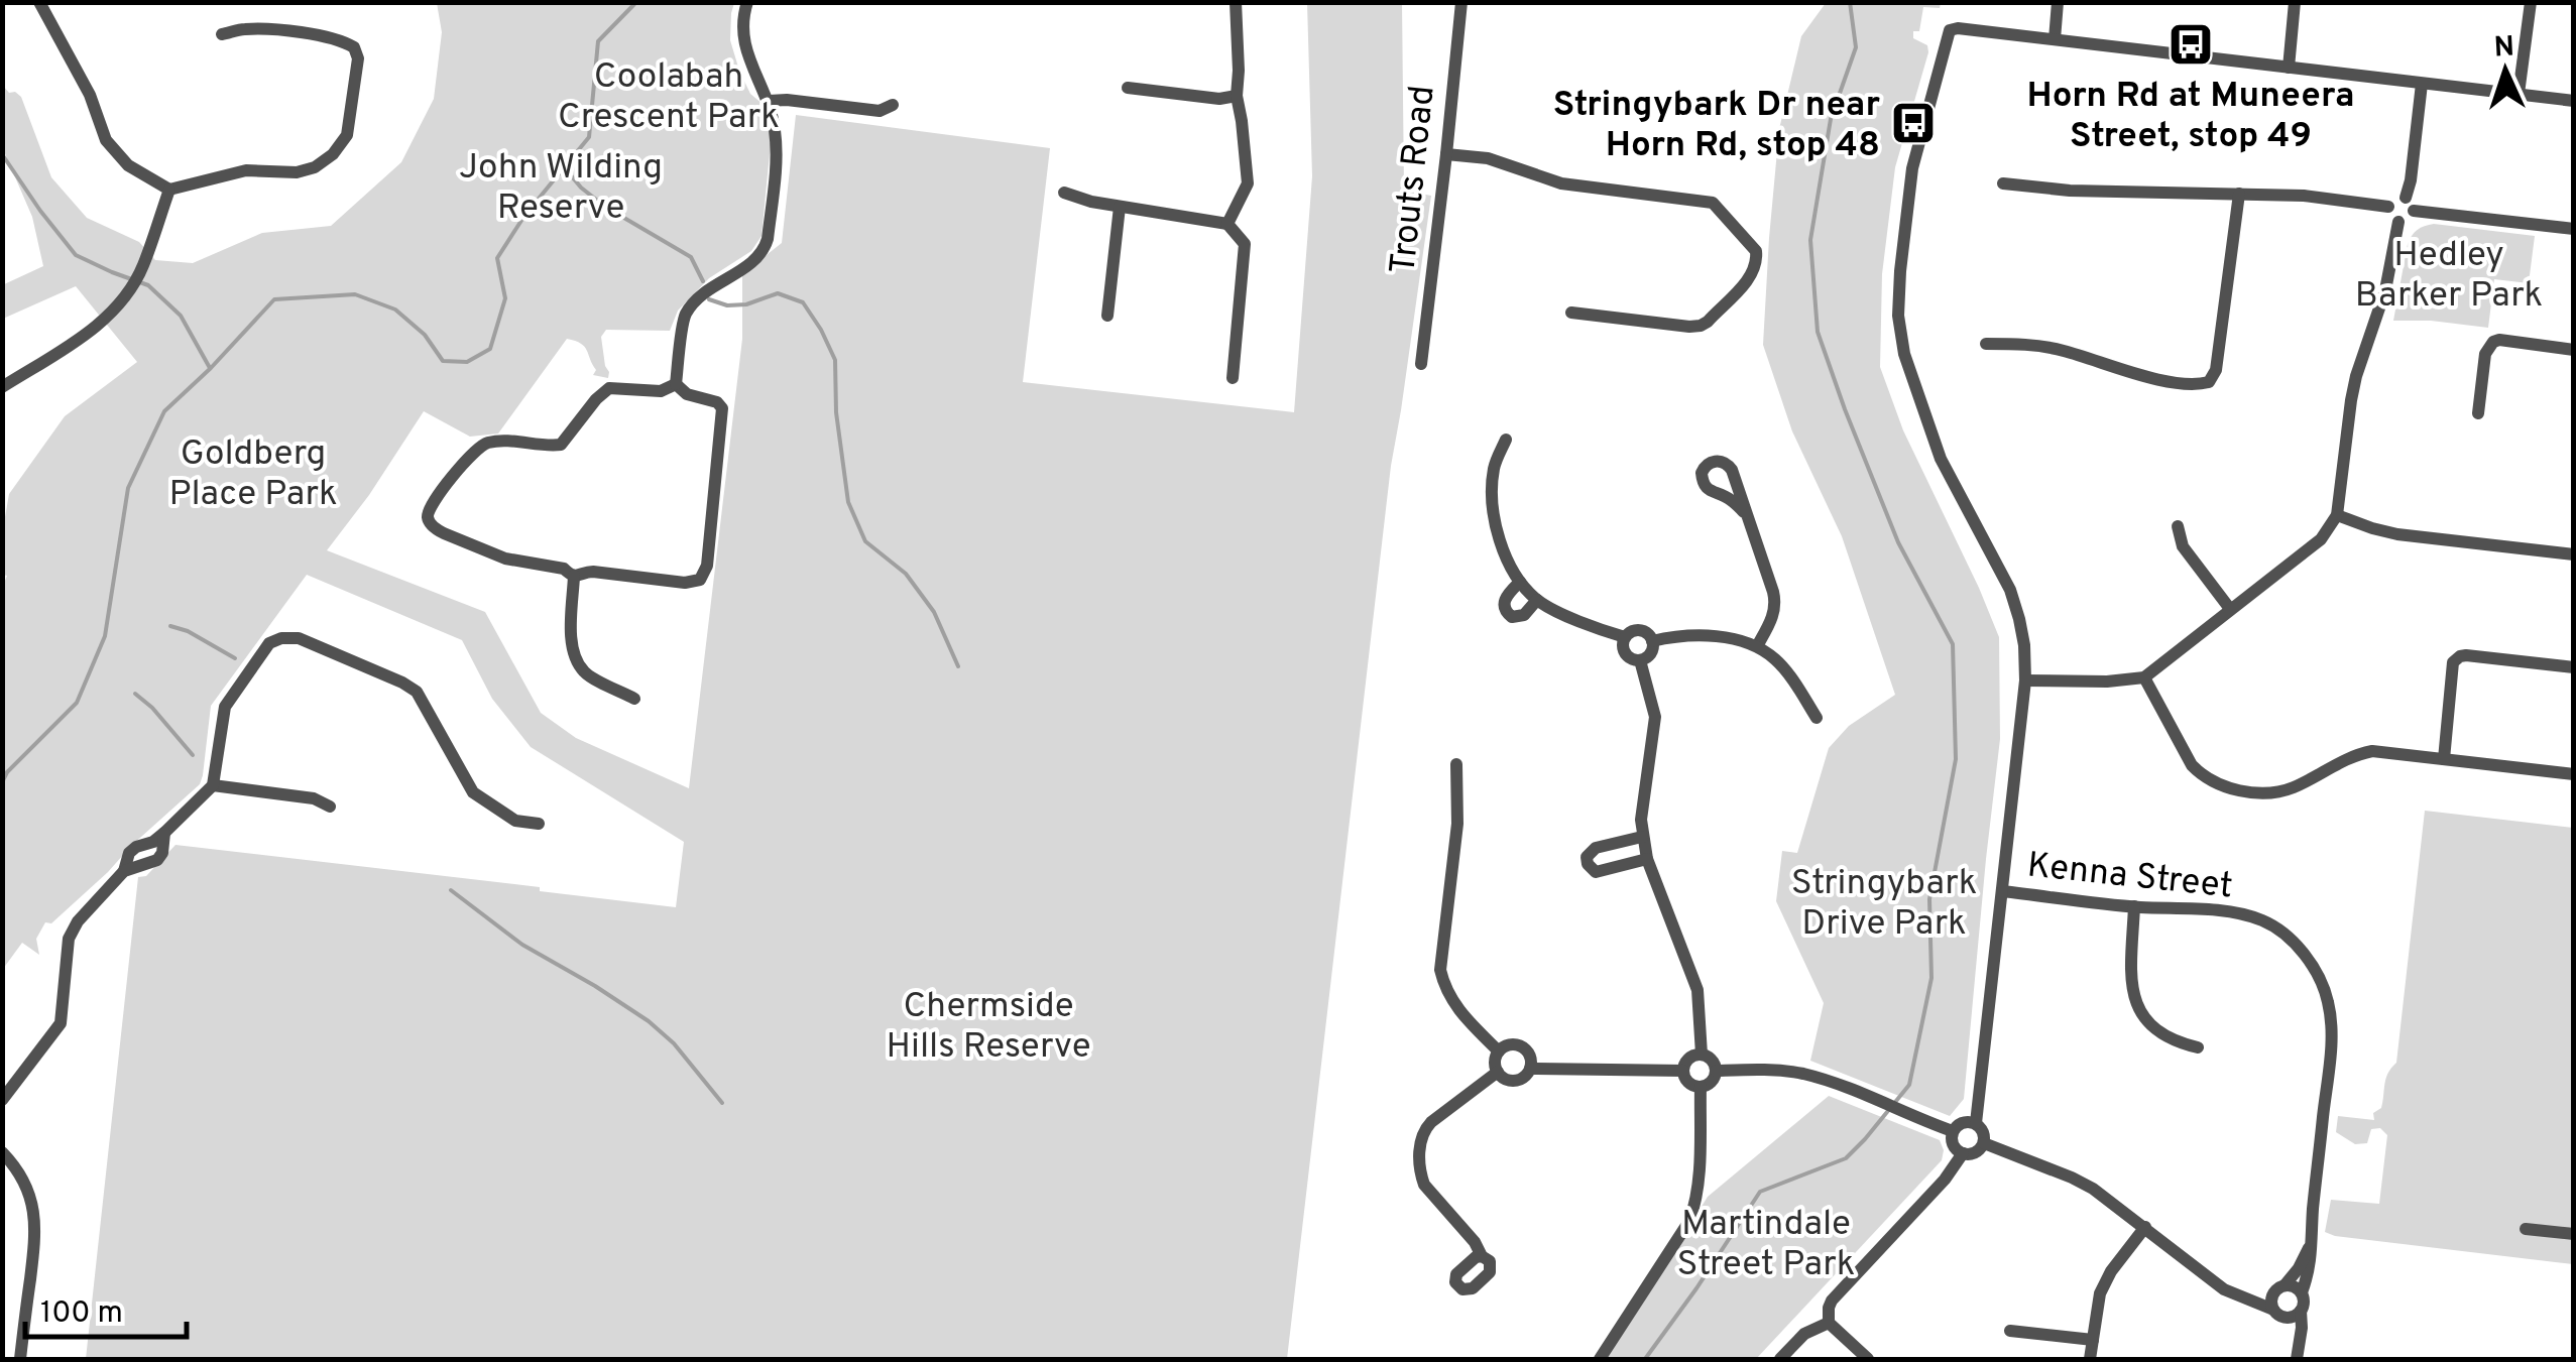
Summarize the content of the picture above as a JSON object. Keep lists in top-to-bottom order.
{
  "streets": {
    "street": ["Trouts Road", "Kenna Street"]
  },
  "parks": [
    "Coolabah Crescent Park",
    "John Wilding Reserve",
    "Hedley Barker Park",
    "Goldberg Place Park",
    "Stringybark Drive Park",
    "Chermside Hills Reserve",
    "Martindale Street Park"
  ],
  "places": {
    "bus stop": ["Horn Rd at Muneera Street, stop 49", "Stringybark Dr near Horn Rd, stop 48"]
  },
  "scale_bar": "100 m",
  "north": "top"
}
